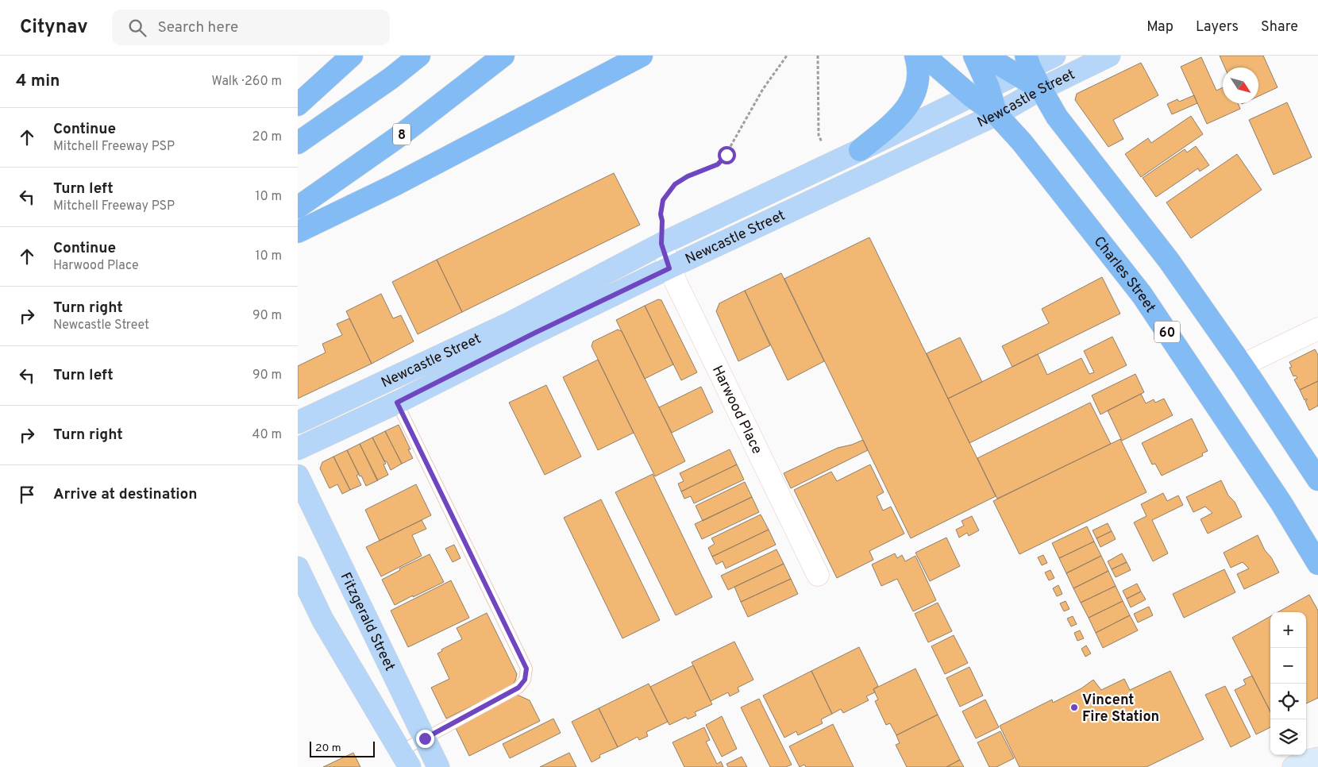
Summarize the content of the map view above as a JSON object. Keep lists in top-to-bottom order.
{
  "streets": {
    "highway": ["8", "Charles Street", "60"],
    "main road": ["Newcastle Street", "Fitzgerald Street"],
    "street": ["Harwood Place"]
  },
  "crossings": [
    ["Newcastle Street", "Charles Street"],
    ["Newcastle Street", "Harwood Place"]
  ],
  "places": ["Vincent Fire Station"],
  "scale_bar": "20 m",
  "north": "bottom right",
  "page": {
    "header": "Citynav",
    "search": "Search here",
    "nav": ["Map", "Layers", "Share"],
    "heading": ["4 min", "Walk · 260 m"],
    "list": [
      ["Continue", "Mitchell Freeway PSP", "20 m"],
      ["Turn left", "Mitchell Freeway PSP", "10 m"],
      ["Continue", "Harwood Place", "10 m"],
      ["Turn right", "Newcastle Street", "90 m"],
      ["Turn left", "90 m"],
      ["Turn right", "40 m"],
      "Arrive at destination"
    ],
    "map_buttons": ["+", "−"],
    "scale": "20 m"
  }
}
